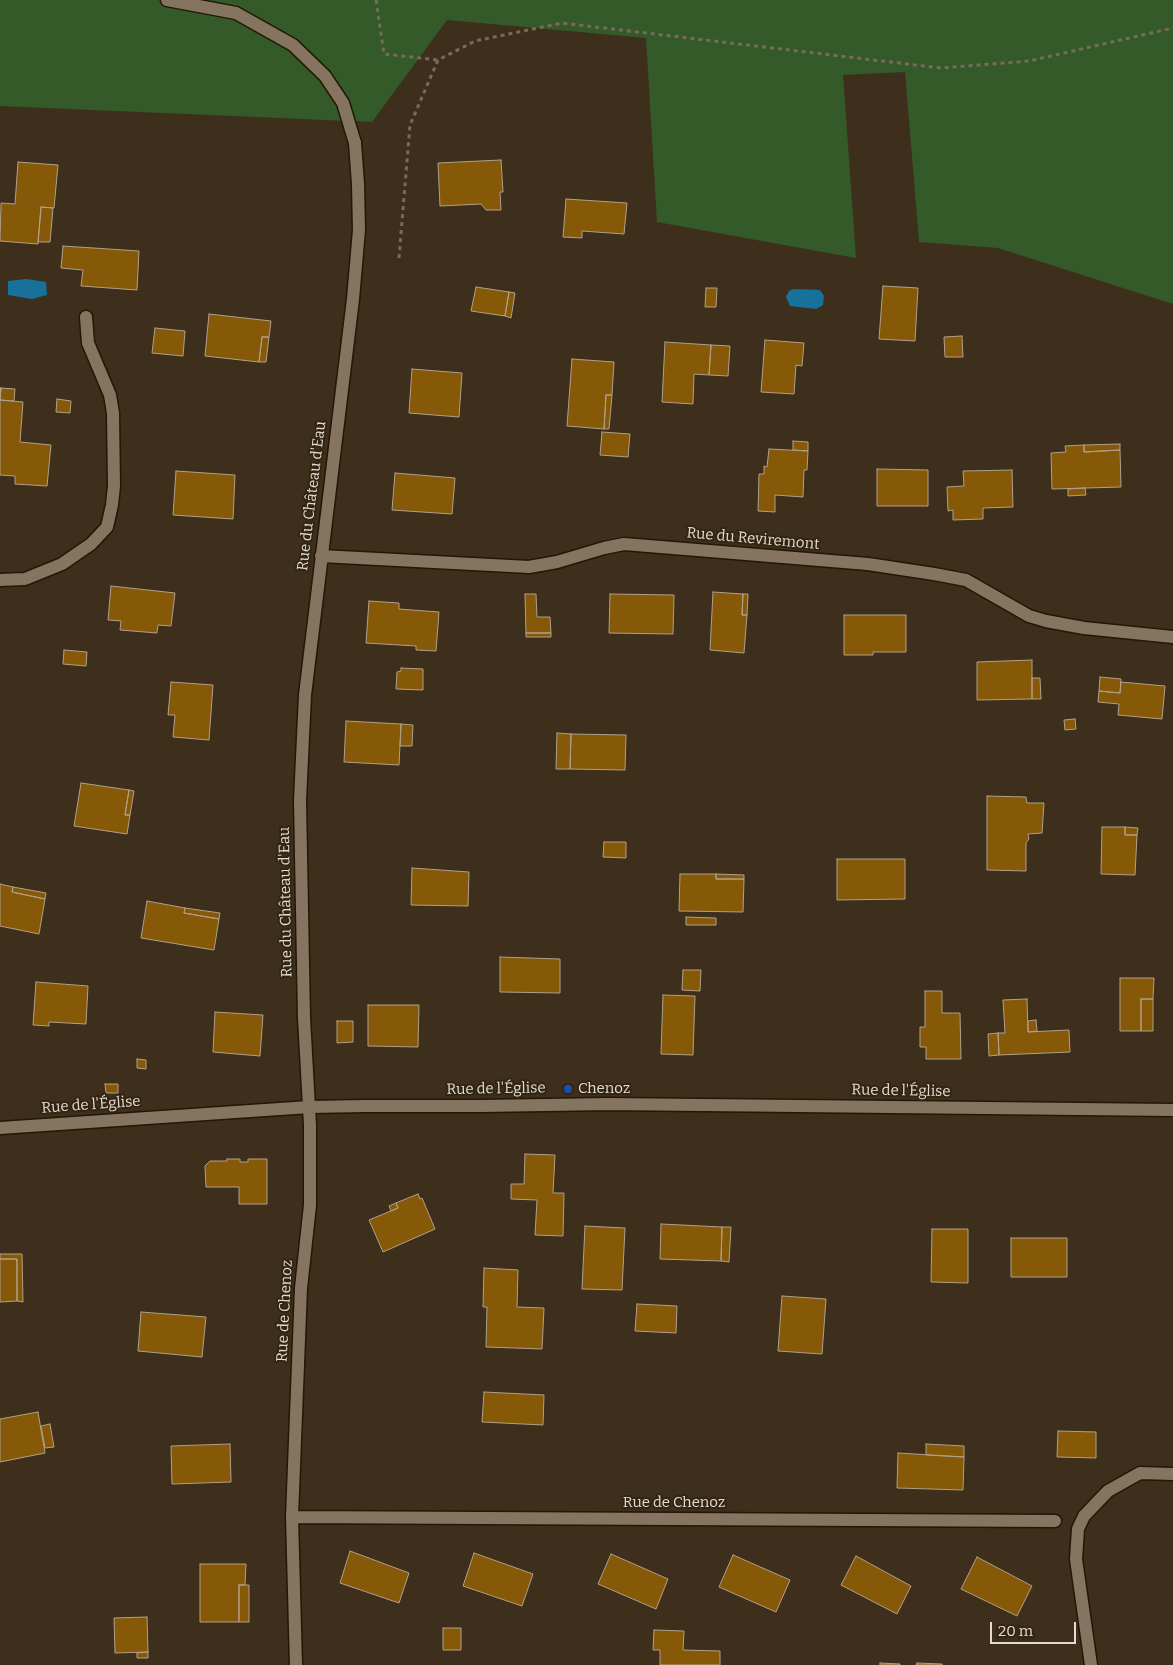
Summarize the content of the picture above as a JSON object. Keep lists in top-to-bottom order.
{
  "streets": {
    "street": [
      "Rue du Château d'Eau",
      "Rue du Reviremont",
      "Rue de l'Église",
      "Rue de Chenoz"
    ]
  },
  "crossings": [
    ["Rue du Château d'Eau", "Rue du Reviremont"],
    ["Rue du Château d'Eau", "Rue de l'Église"],
    ["Rue du Château d'Eau", "Rue de Chenoz"],
    ["Rue de l'Église", "Rue de Chenoz"]
  ],
  "places": ["Chenoz"],
  "scale_bar": "20 m"
}
